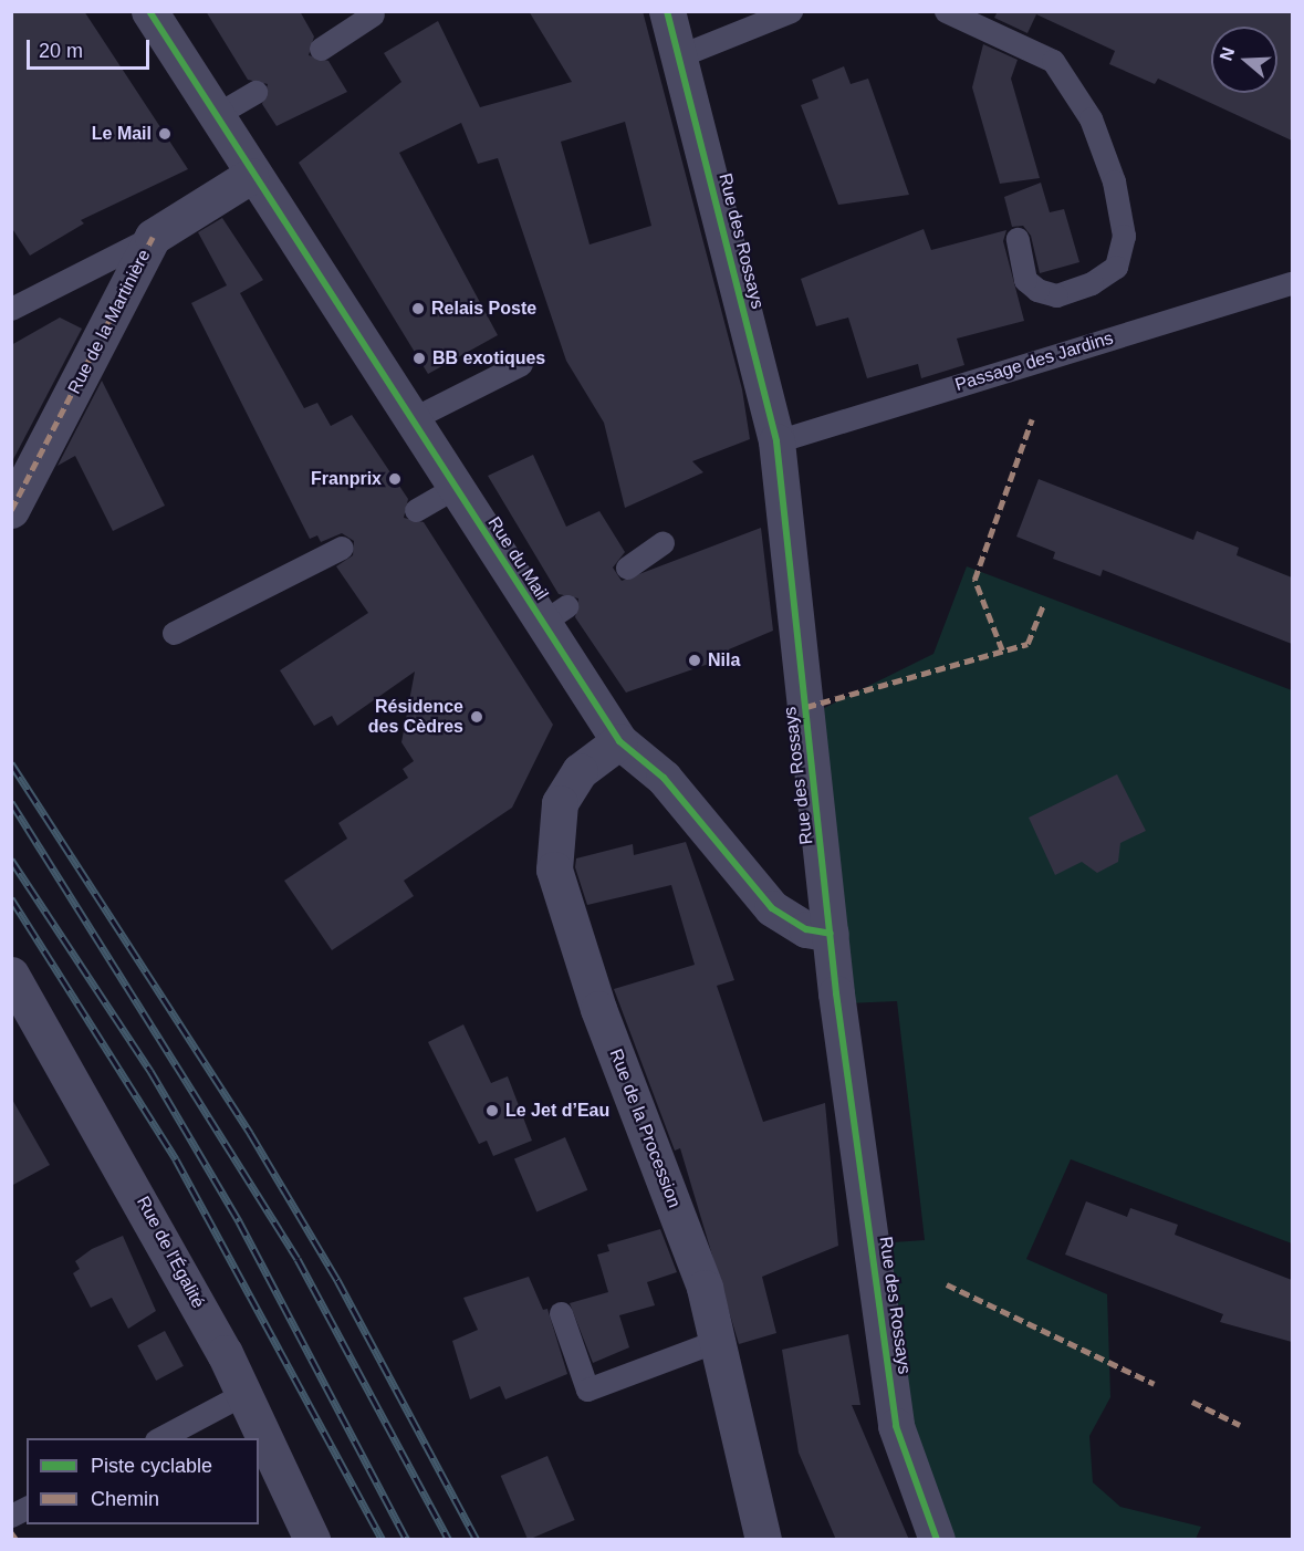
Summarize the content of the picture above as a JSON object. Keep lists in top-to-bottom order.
{
  "streets": {
    "street": [
      "Rue des Rossays",
      "Rue de la Martinière",
      "Rue du Mail",
      "Rue de la Procession",
      "Rue de l'Égalité"
    ],
    "lane": ["Passage des Jardins"]
  },
  "crossings": [
    ["Rue des Rossays", "Passage des Jardins"],
    ["Rue des Rossays", "Rue du Mail"],
    ["Rue de la Martinière", "Rue du Mail"],
    ["Rue du Mail", "Rue de la Procession"]
  ],
  "places": [
    "Le Mail",
    "Relais Poste",
    "BB exotiques",
    "Franprix",
    "Nila",
    "Résidence des Cèdres",
    "Le Jet d’Eau"
  ],
  "legend": ["Piste cyclable", "Chemin"],
  "scale_bar": "20 m",
  "north": "left"
}
